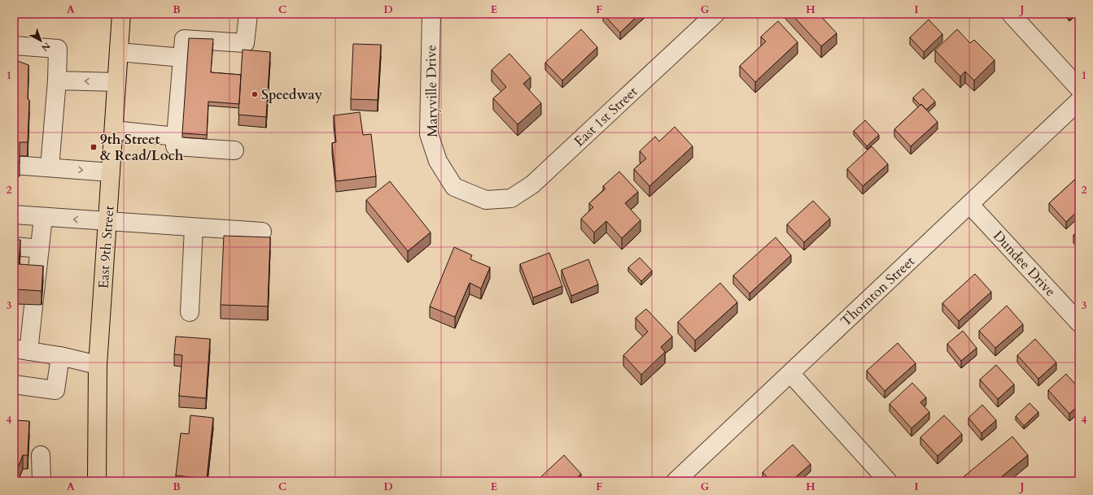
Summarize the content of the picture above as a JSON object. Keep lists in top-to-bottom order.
{
  "streets": {
    "main road": ["East 9th Street"],
    "street": [
      "Maryville Drive",
      "East 1st Street",
      "Dundee Drive",
      "Thornton Street"
    ]
  },
  "crossings": [
    ["Maryville Drive", "East 1st Street"],
    ["Dundee Drive", "Thornton Street"]
  ],
  "places": {
    "other": ["Speedway"],
    "transit": ["9th Street & Read/Loch"]
  },
  "north": "bottom right",
  "grid": {
    "columns": [
      "A",
      "B",
      "C",
      "D",
      "E",
      "F",
      "G",
      "H",
      "I",
      "J"
    ],
    "rows": [
      "1",
      "2",
      "3",
      "4"
    ]
  }
}
